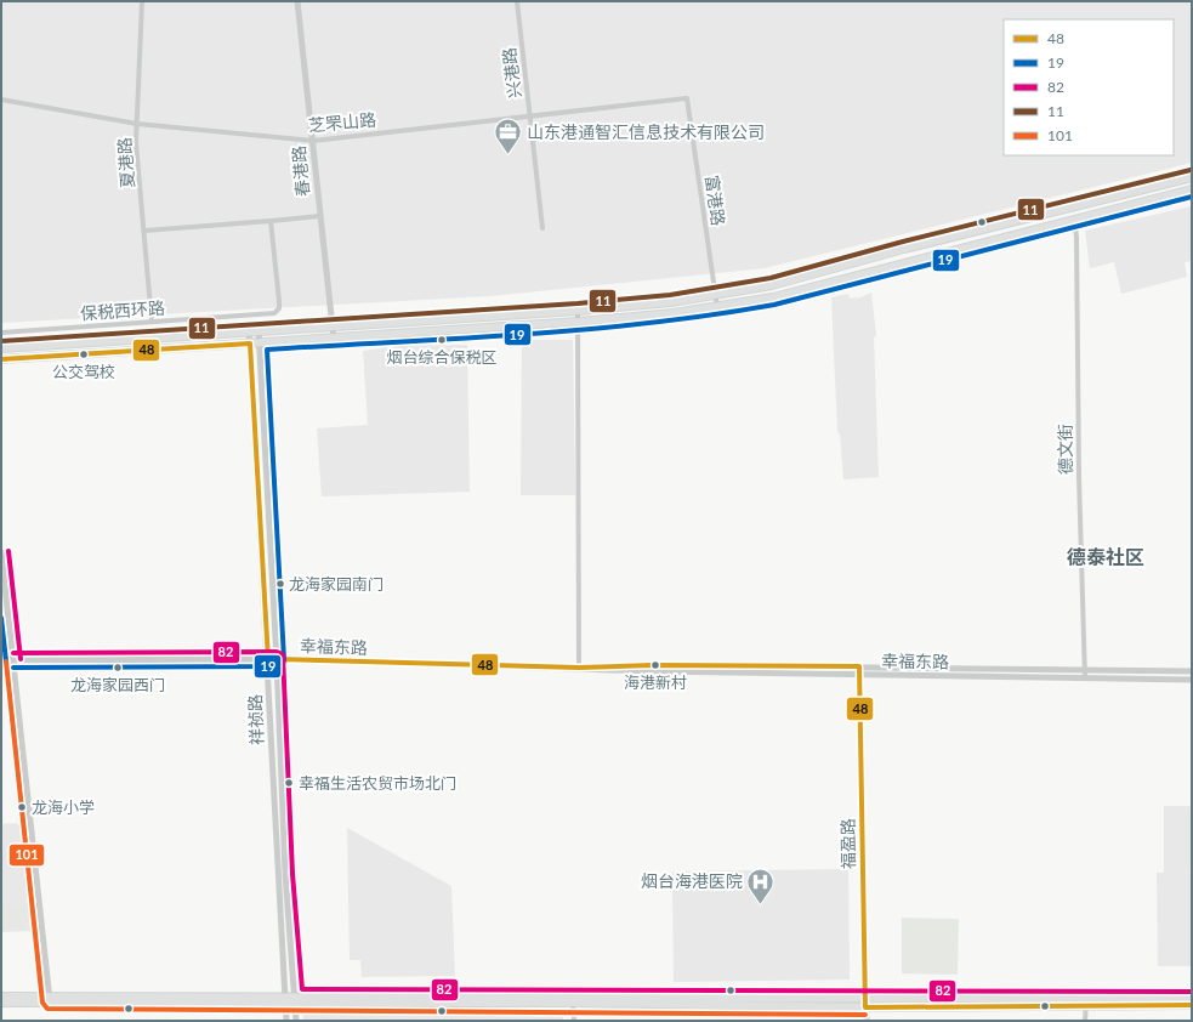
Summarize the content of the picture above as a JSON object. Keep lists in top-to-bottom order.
{
  "streets": {
    "street": [
      "兴港路",
      "芝罘山路",
      "夏港路",
      "春港路",
      "富港路",
      "保税西环路",
      "德文街",
      "幸福东路",
      "祥祯路",
      "福盈路"
    ]
  },
  "crossings": [
    ["兴港路", "芝罘山路"],
    ["芝罘山路", "夏港路"],
    ["芝罘山路", "春港路"],
    ["芝罘山路", "富港路"],
    ["夏港路", "保税西环路"],
    ["德文街", "幸福东路"],
    ["幸福东路", "祥祯路"],
    ["幸福东路", "福盈路"]
  ],
  "districts": ["德泰社区"],
  "places": {
    "office": ["山东港通智汇信息技术有限公司"],
    "other": [
      "烟台综合保税区",
      "公交驾校",
      "龙海家园南门",
      "海港新村",
      "龙海家园西门",
      "幸福生活农贸市场北门",
      "龙海小学"
    ],
    "hospital": ["烟台海港医院"]
  },
  "lines": [
    "transit line 11",
    "transit line 19",
    "transit line 48",
    "transit line 82",
    "transit line 101"
  ],
  "legend": [
    "48",
    "19",
    "82",
    "11",
    "101"
  ]
}
